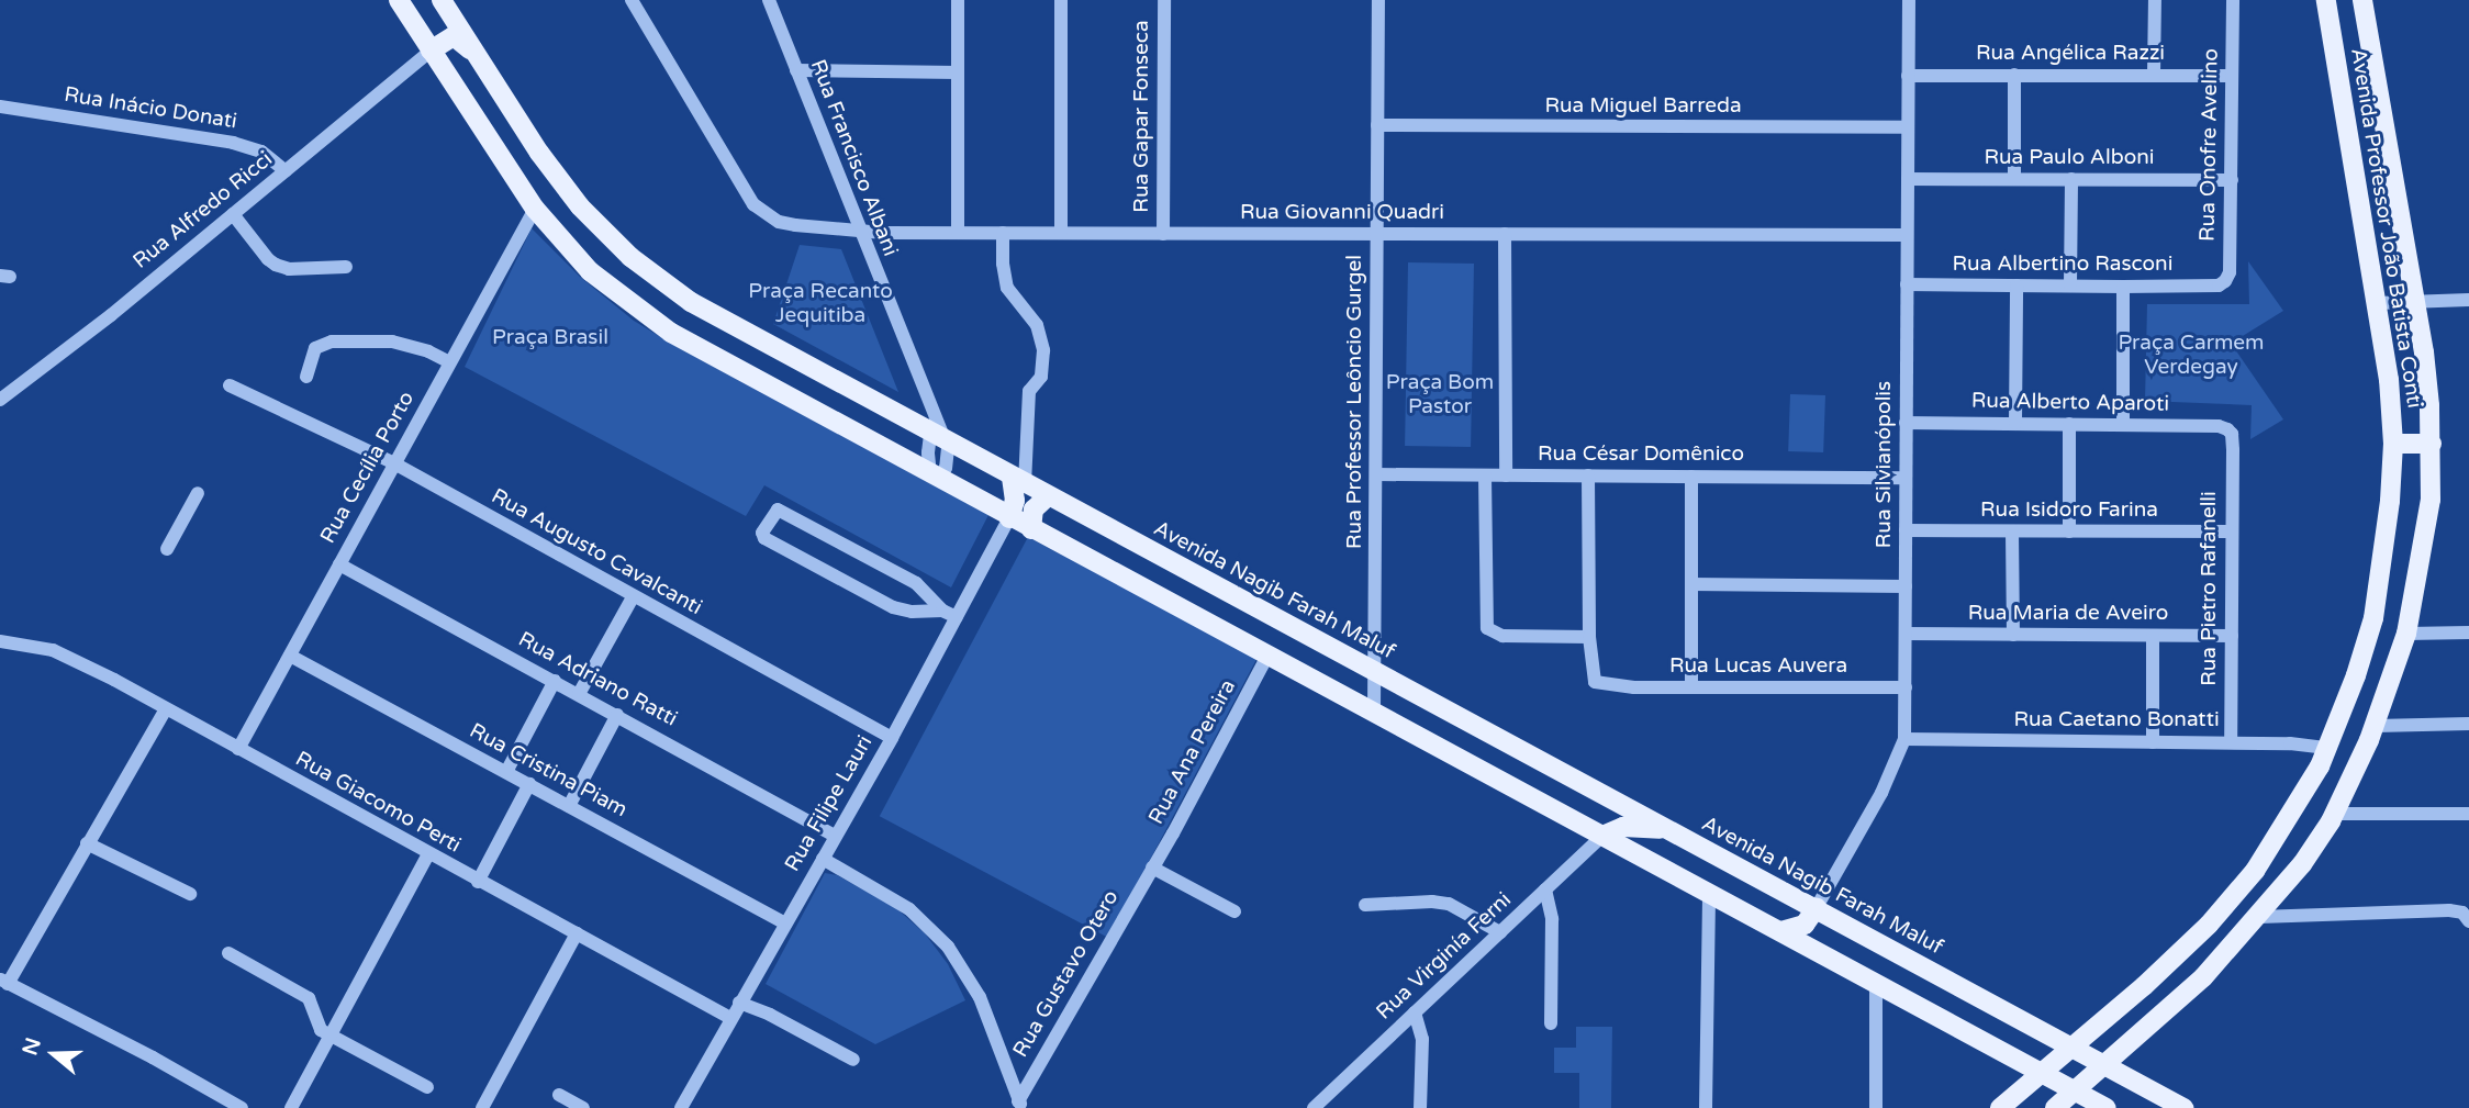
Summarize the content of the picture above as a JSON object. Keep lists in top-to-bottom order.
{
  "streets": {
    "main road": ["Avenida Professor João Batista Conti", "Avenida Nagib Farah Maluf"],
    "street": [
      "Rua Angélica Razzi",
      "Rua Miguel Barreda",
      "Rua Inácio Donati",
      "Rua Gapar Fonseca",
      "Rua Onofre Avelino",
      "Rua Francisco Albani",
      "Rua Paulo Alboni",
      "Rua Alfredo Ricci",
      "Rua Giovanni Quadri",
      "Rua Albertino Rasconi",
      "Rua Professor Leôncio Gurgel",
      "Rua Alberto Aparoti",
      "Rua César Domênico",
      "Rua Silvianópolis",
      "Rua Cecília Porto",
      "Rua Isidoro Farina",
      "Rua Augusto Cavalcanti",
      "Rua Pietro Rafanelli",
      "Rua Maria de Aveiro",
      "Rua Lucas Auvera",
      "Rua Adriano Ratti",
      "Rua Caetano Bonatti",
      "Rua Ana Pereira",
      "Rua Cristina Piam",
      "Rua Giacomo Perti",
      "Rua Filipe Lauri",
      "Rua Virginía Ferni",
      "Rua Gustavo Otero"
    ]
  },
  "crossings": [
    ["Rua Angélica Razzi", "Rua Onofre Avelino"],
    ["Rua Angélica Razzi", "Rua Silvianópolis"],
    ["Rua Miguel Barreda", "Rua Professor Leôncio Gurgel"],
    ["Rua Miguel Barreda", "Rua Silvianópolis"],
    ["Rua Inácio Donati", "Rua Alfredo Ricci"],
    ["Rua Gapar Fonseca", "Rua Giovanni Quadri"],
    ["Rua Onofre Avelino", "Rua Paulo Alboni"],
    ["Rua Onofre Avelino", "Rua Albertino Rasconi"],
    ["Rua Francisco Albani", "Rua Giovanni Quadri"],
    ["Rua Francisco Albani", "Avenida Nagib Farah Maluf"],
    ["Rua Paulo Alboni", "Rua Silvianópolis"],
    ["Rua Giovanni Quadri", "Rua Professor Leôncio Gurgel"],
    ["Rua Giovanni Quadri", "Rua Silvianópolis"],
    ["Avenida Professor João Batista Conti", "Avenida Nagib Farah Maluf"],
    ["Avenida Professor João Batista Conti", "Rua Caetano Bonatti"],
    ["Rua Albertino Rasconi", "Rua Silvianópolis"],
    ["Rua Professor Leôncio Gurgel", "Rua César Domênico"],
    ["Rua Professor Leôncio Gurgel", "Avenida Nagib Farah Maluf"],
    ["Rua Alberto Aparoti", "Rua Silvianópolis"],
    ["Rua Alberto Aparoti", "Rua Pietro Rafanelli"],
    ["Rua César Domênico", "Rua Silvianópolis"],
    ["Rua Silvianópolis", "Rua Isidoro Farina"],
    ["Rua Silvianópolis", "Avenida Nagib Farah Maluf"],
    ["Rua Silvianópolis", "Rua Maria de Aveiro"],
    ["Rua Silvianópolis", "Rua Lucas Auvera"],
    ["Rua Silvianópolis", "Rua Caetano Bonatti"],
    ["Rua Cecília Porto", "Rua Augusto Cavalcanti"],
    ["Rua Cecília Porto", "Rua Adriano Ratti"],
    ["Rua Cecília Porto", "Rua Cristina Piam"],
    ["Rua Cecília Porto", "Rua Giacomo Perti"],
    ["Rua Isidoro Farina", "Rua Pietro Rafanelli"],
    ["Rua Augusto Cavalcanti", "Rua Filipe Lauri"],
    ["Rua Pietro Rafanelli", "Rua Maria de Aveiro"],
    ["Rua Pietro Rafanelli", "Rua Caetano Bonatti"],
    ["Rua Adriano Ratti", "Rua Filipe Lauri"],
    ["Rua Ana Pereira", "Rua Gustavo Otero"],
    ["Rua Cristina Piam", "Rua Filipe Lauri"],
    ["Rua Giacomo Perti", "Rua Filipe Lauri"]
  ],
  "parks": [
    "Praça Recanto Jequitiba",
    "Praça Brasil",
    "Praça Carmem Verdegay",
    "Praça Bom Pastor"
  ],
  "north": "left"
}
